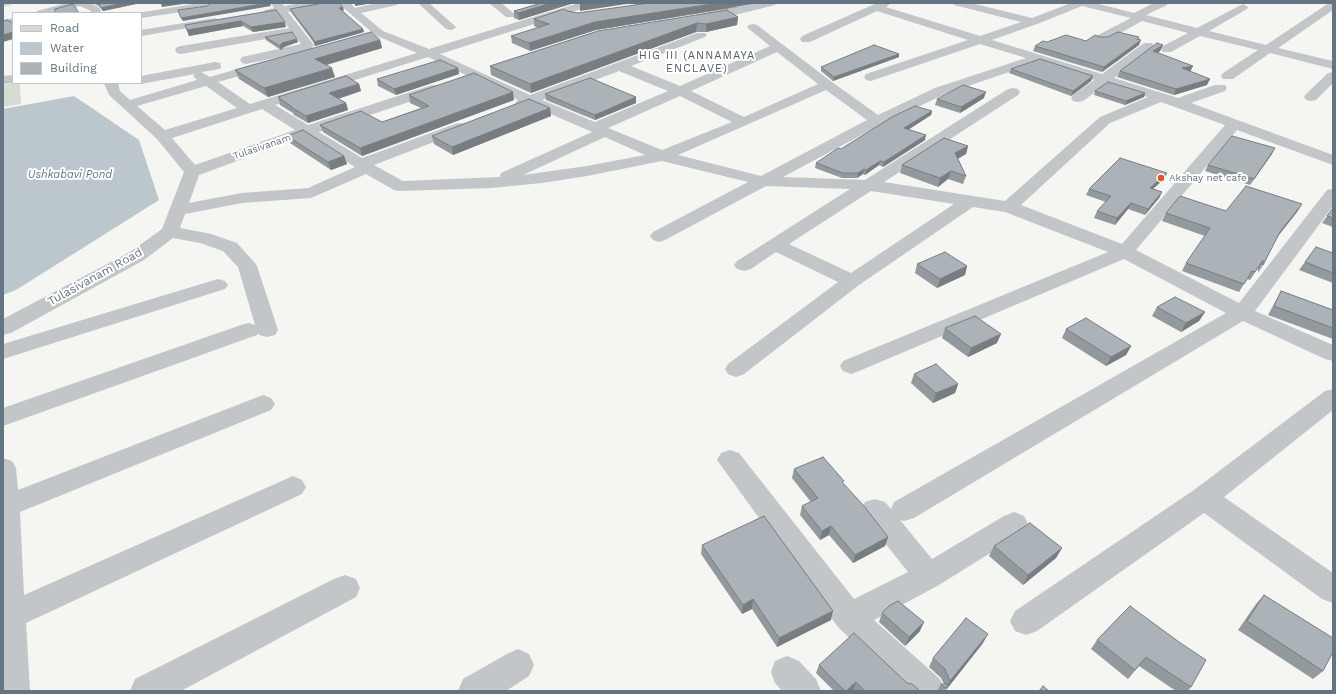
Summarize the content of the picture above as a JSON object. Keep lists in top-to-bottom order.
{
  "streets": {
    "street": ["Tulasivanam", "Tulasivanam Road"]
  },
  "districts": ["HIG III (ANNAMAYA ENCLAVE)"],
  "water": ["Ushkabavi Pond"],
  "places": ["Akshay net cafe"],
  "legend": ["Road", "Water", "Building"]
}
